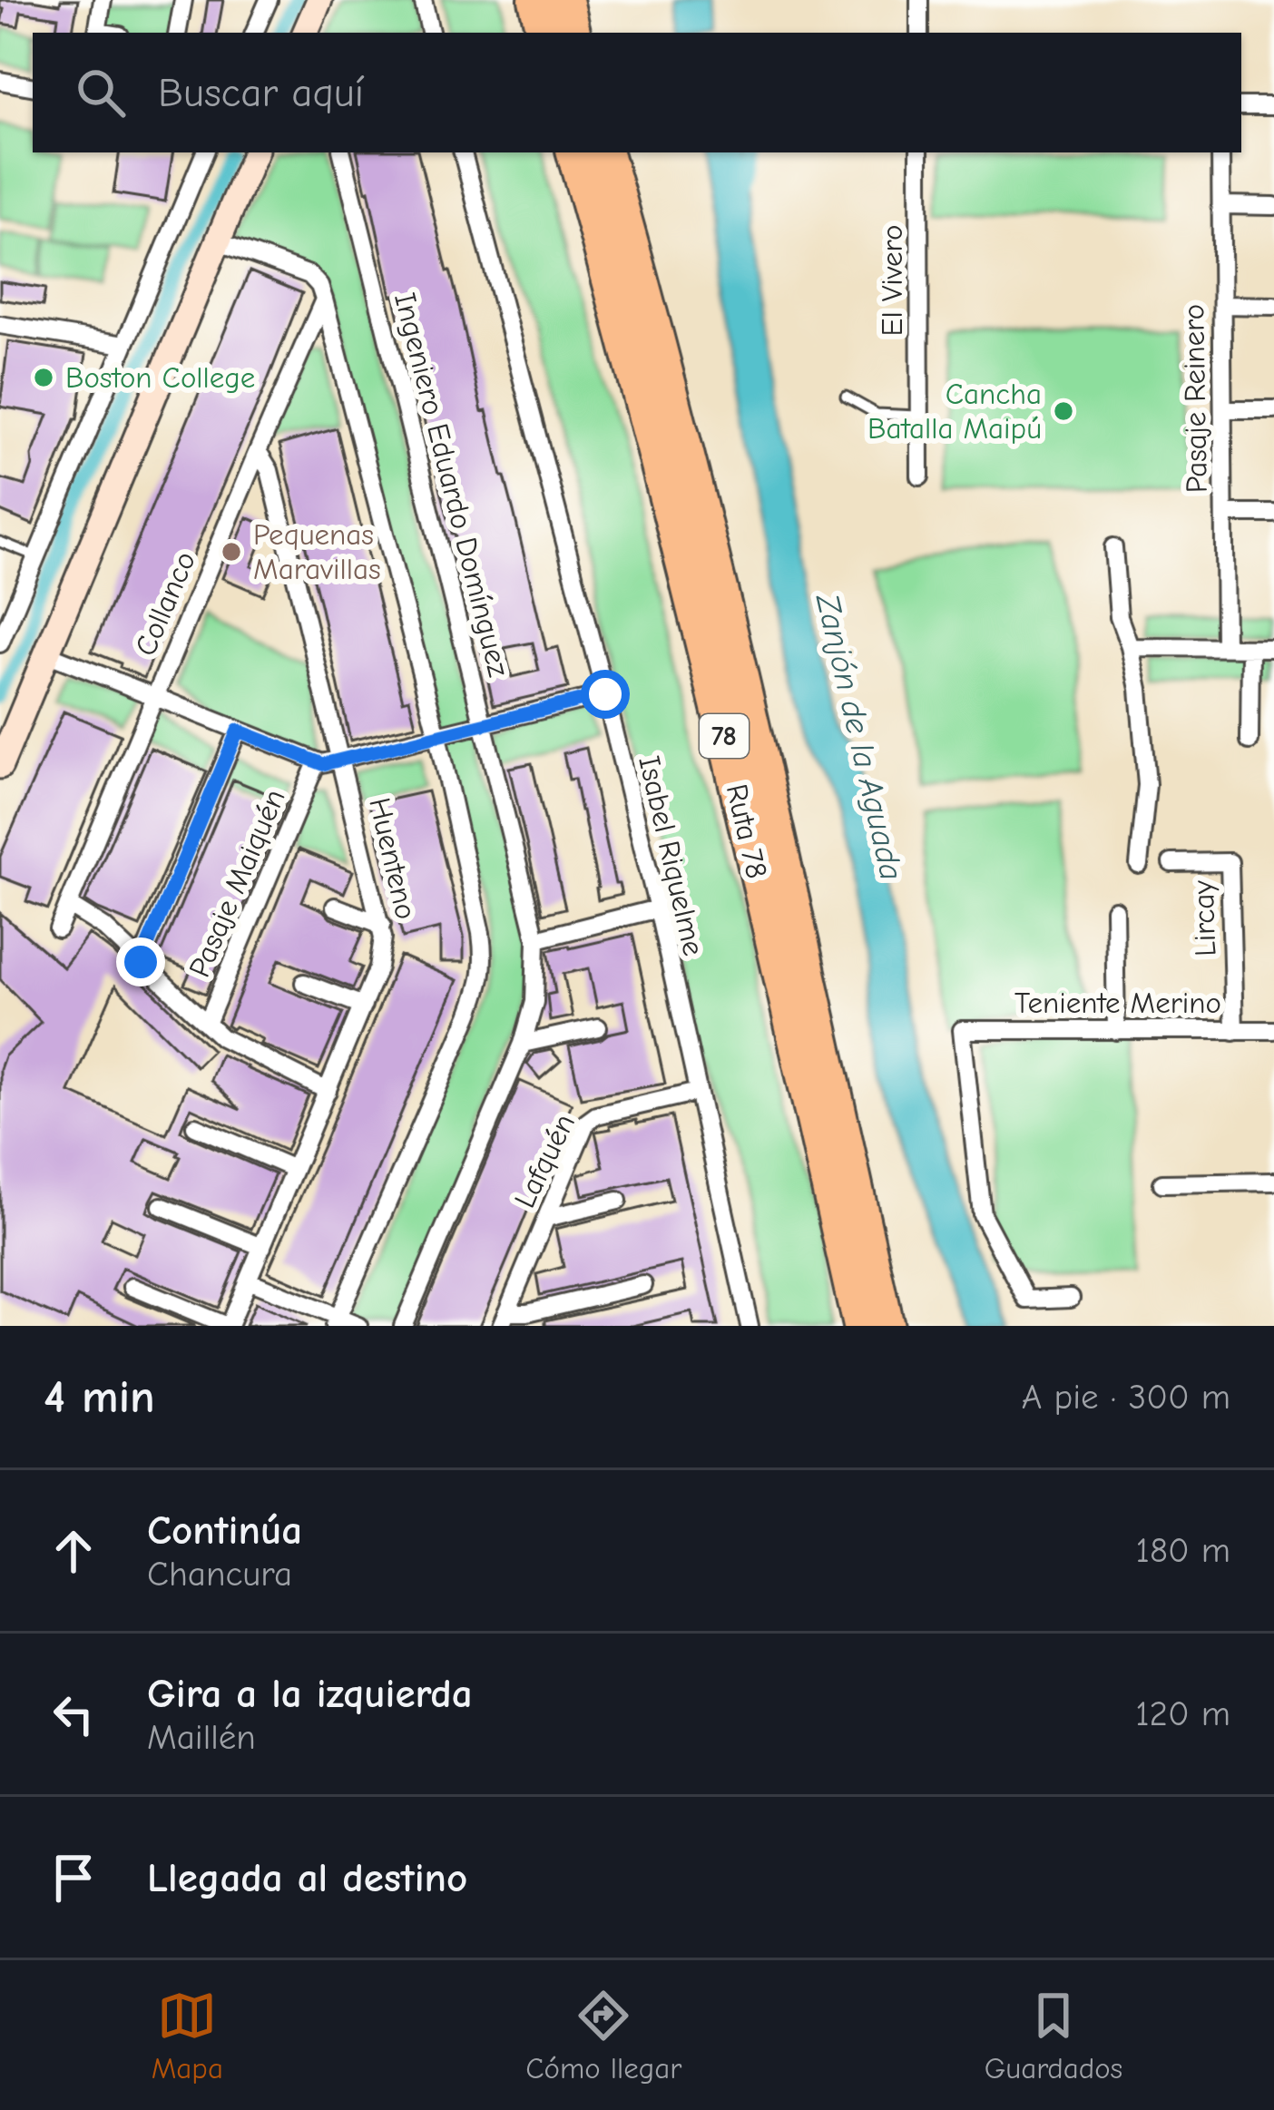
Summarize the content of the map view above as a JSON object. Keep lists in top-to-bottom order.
{
  "streets": {
    "highway": ["78", "Ruta 78"],
    "street": [
      "El Vivero",
      "Pasaje Reinero",
      "Ingeniero Eduardo Domínguez",
      "Collanco",
      "Isabel Riquelme",
      "Huenteno",
      "Pasaje Maiquén",
      "Lircay",
      "Teniente Merino",
      "Lafquén"
    ]
  },
  "crossings": [
    ["Collanco", "Huenteno"],
    ["Isabel Riquelme", "Lafquén"],
    ["Lircay", "Teniente Merino"]
  ],
  "water": ["Zanjón de la Aguada"],
  "places": ["Boston College", "Cancha Batalla Maipú", "Pequenas Maravillas"],
  "page": {
    "search": "Buscar aquí",
    "heading": ["4 min", "A pie · 300 m"],
    "list": [
      ["Continúa", "Chancura", "180 m"],
      ["Gira a la izquierda", "Maillén", "120 m"],
      "Llegada al destino"
    ],
    "nav": ["Mapa", "Cómo llegar", "Guardados"]
  }
}
